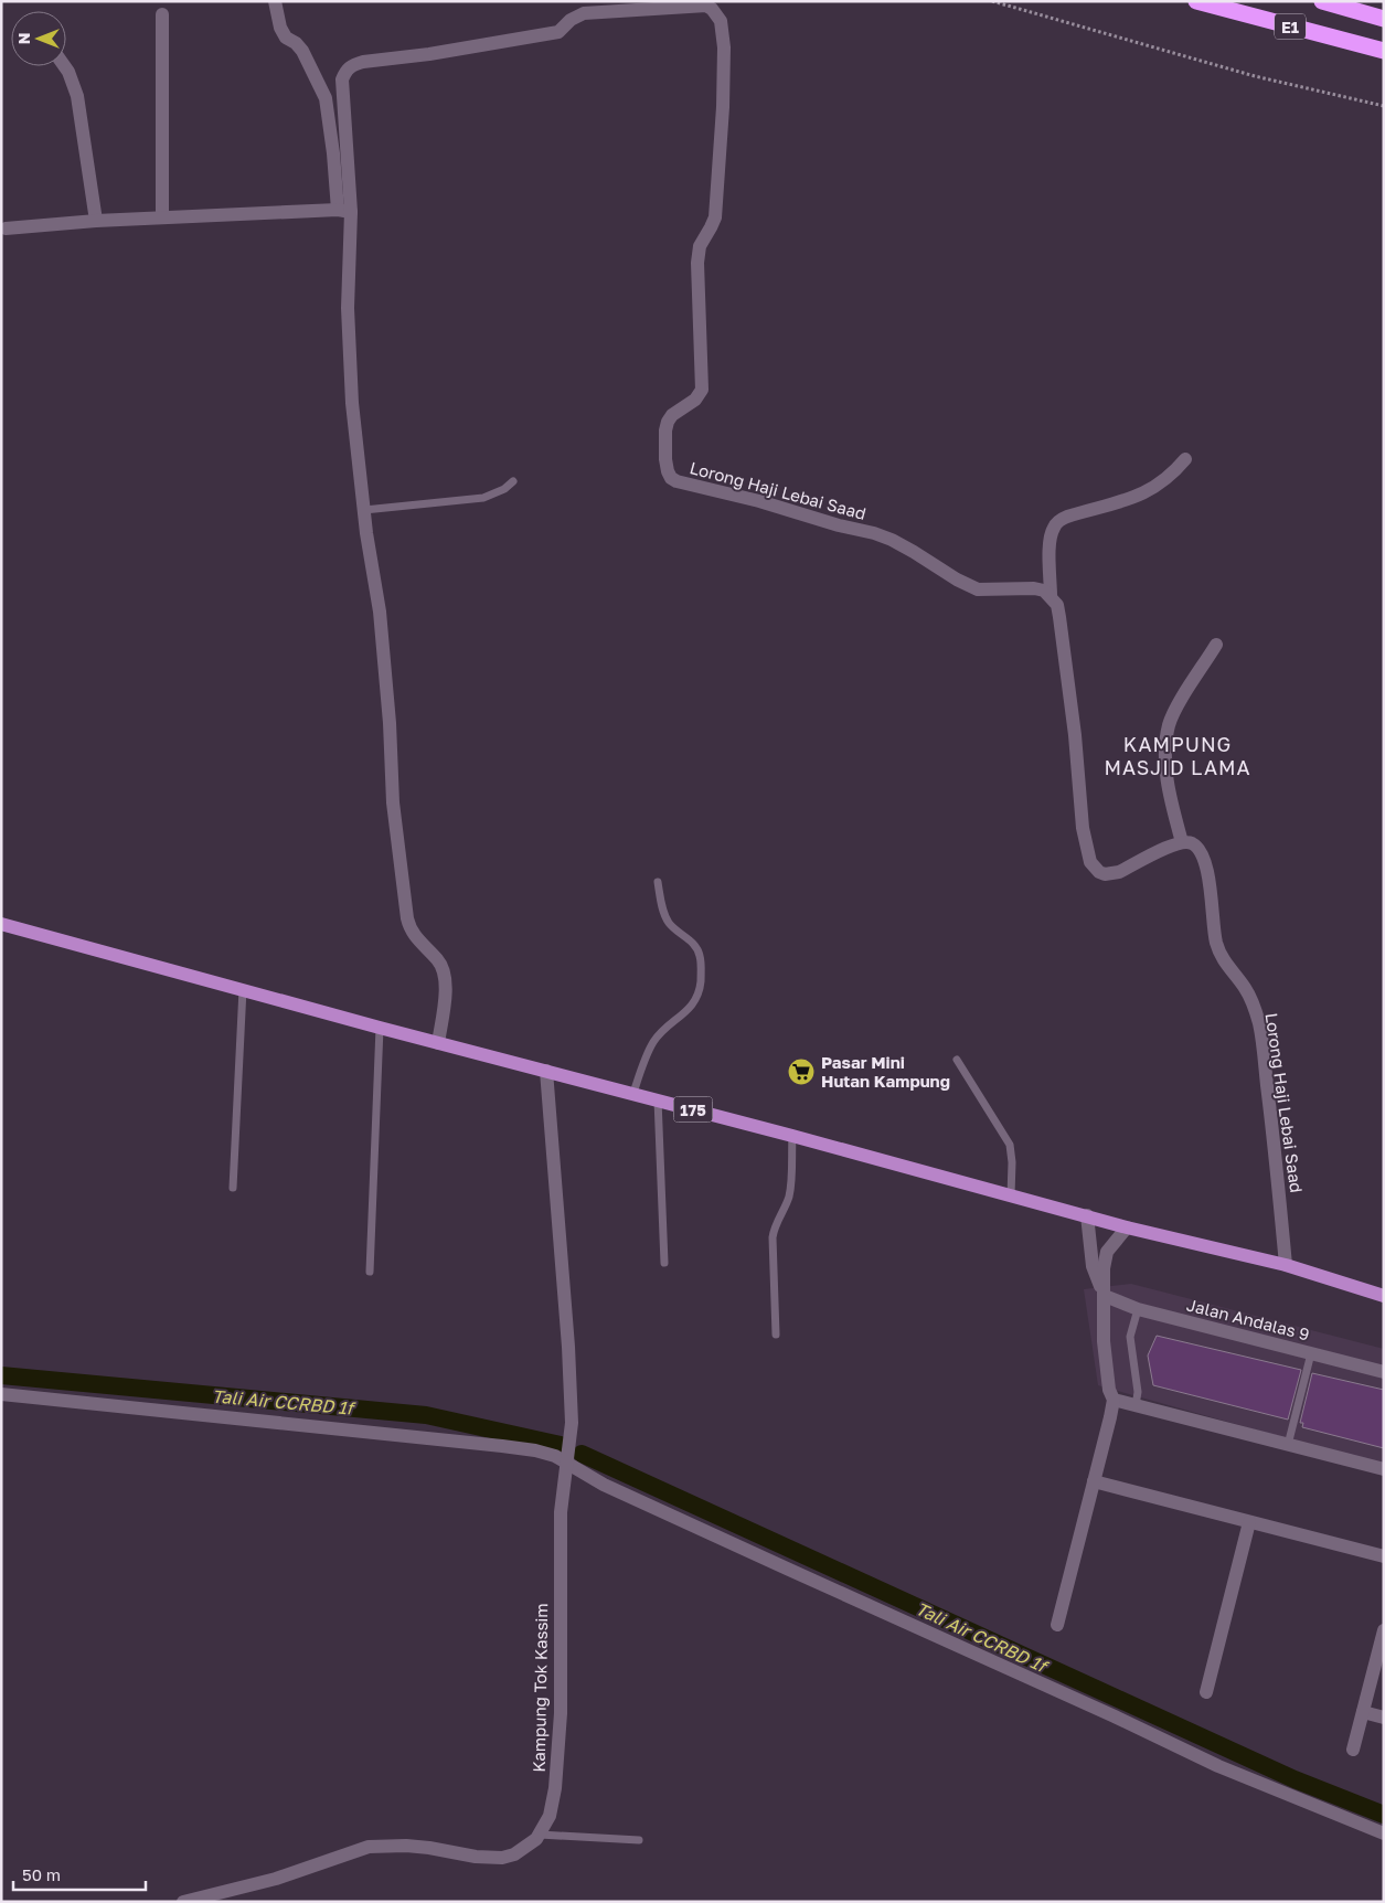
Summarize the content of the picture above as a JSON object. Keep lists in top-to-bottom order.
{
  "streets": {
    "highway": ["E1"],
    "main road": ["175"],
    "street": ["Lorong Haji Lebai Saad", "Jalan Andalas 9", "Kampung Tok Kassim"]
  },
  "crossings": [
    ["Lorong Haji Lebai Saad", "175"],
    ["175", "Kampung Tok Kassim"]
  ],
  "districts": ["KAMPUNG MASJID LAMA"],
  "water": ["Tali Air CCRBD 1f"],
  "places": {
    "supermarket": ["Pasar Mini Hutan Kampung"]
  },
  "scale_bar": "50 m",
  "north": "left"
}
